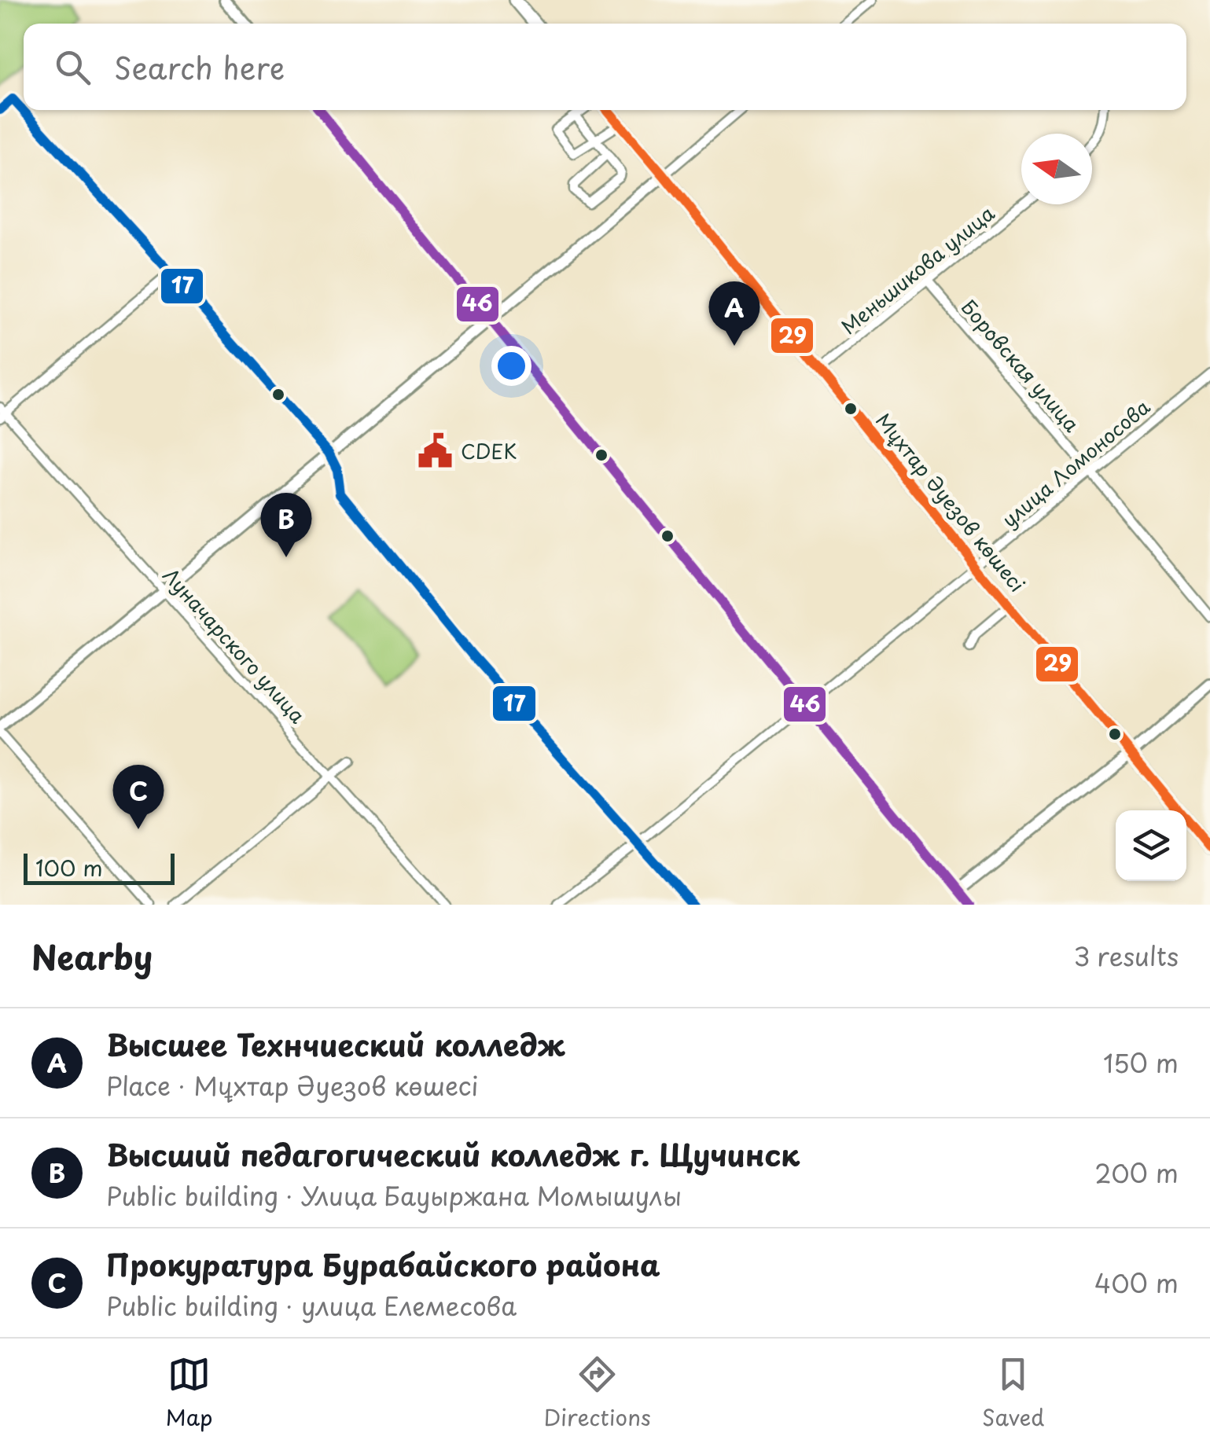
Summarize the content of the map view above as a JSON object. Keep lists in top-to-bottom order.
{
  "streets": {
    "main road": ["Мұхтар Әуезов көшесі"],
    "street": [
      "Меньшикова улица",
      "Боровская улица",
      "улица Ломоносова",
      "Луначарского улица"
    ]
  },
  "crossings": [
    ["Меньшикова улица", "Боровская улица"],
    ["Меньшикова улица", "Мұхтар Әуезов көшесі"],
    ["Боровская улица", "улица Ломоносова"],
    ["улица Ломоносова", "Мұхтар Әуезов көшесі"]
  ],
  "places": {
    "public building": ["CDEK"]
  },
  "lines": ["transit line 17", "transit line 29", "transit line 46"],
  "scale_bar": "100 m",
  "north": "left",
  "page": {
    "search": "Search here",
    "pins": ["A", "B", "C"],
    "scale": "100 m",
    "heading": ["Nearby", "3 results"],
    "list": [
      {
        "mark": "A",
        "name": "Высшее Технчиеский колледж",
        "note": "Place · Мұхтар Әуезов көшесі",
        "value": "150 m"
      },
      {
        "mark": "B",
        "name": "Высший педагогический колледж г. Щучинск",
        "note": "Public building · Улица Бауыржана Момышулы",
        "value": "200 m"
      },
      {
        "mark": "C",
        "name": "Прокуратура Бурабайского района",
        "note": "Public building · улица Елемесова",
        "value": "400 m"
      }
    ],
    "nav": ["Map", "Directions", "Saved"]
  }
}
